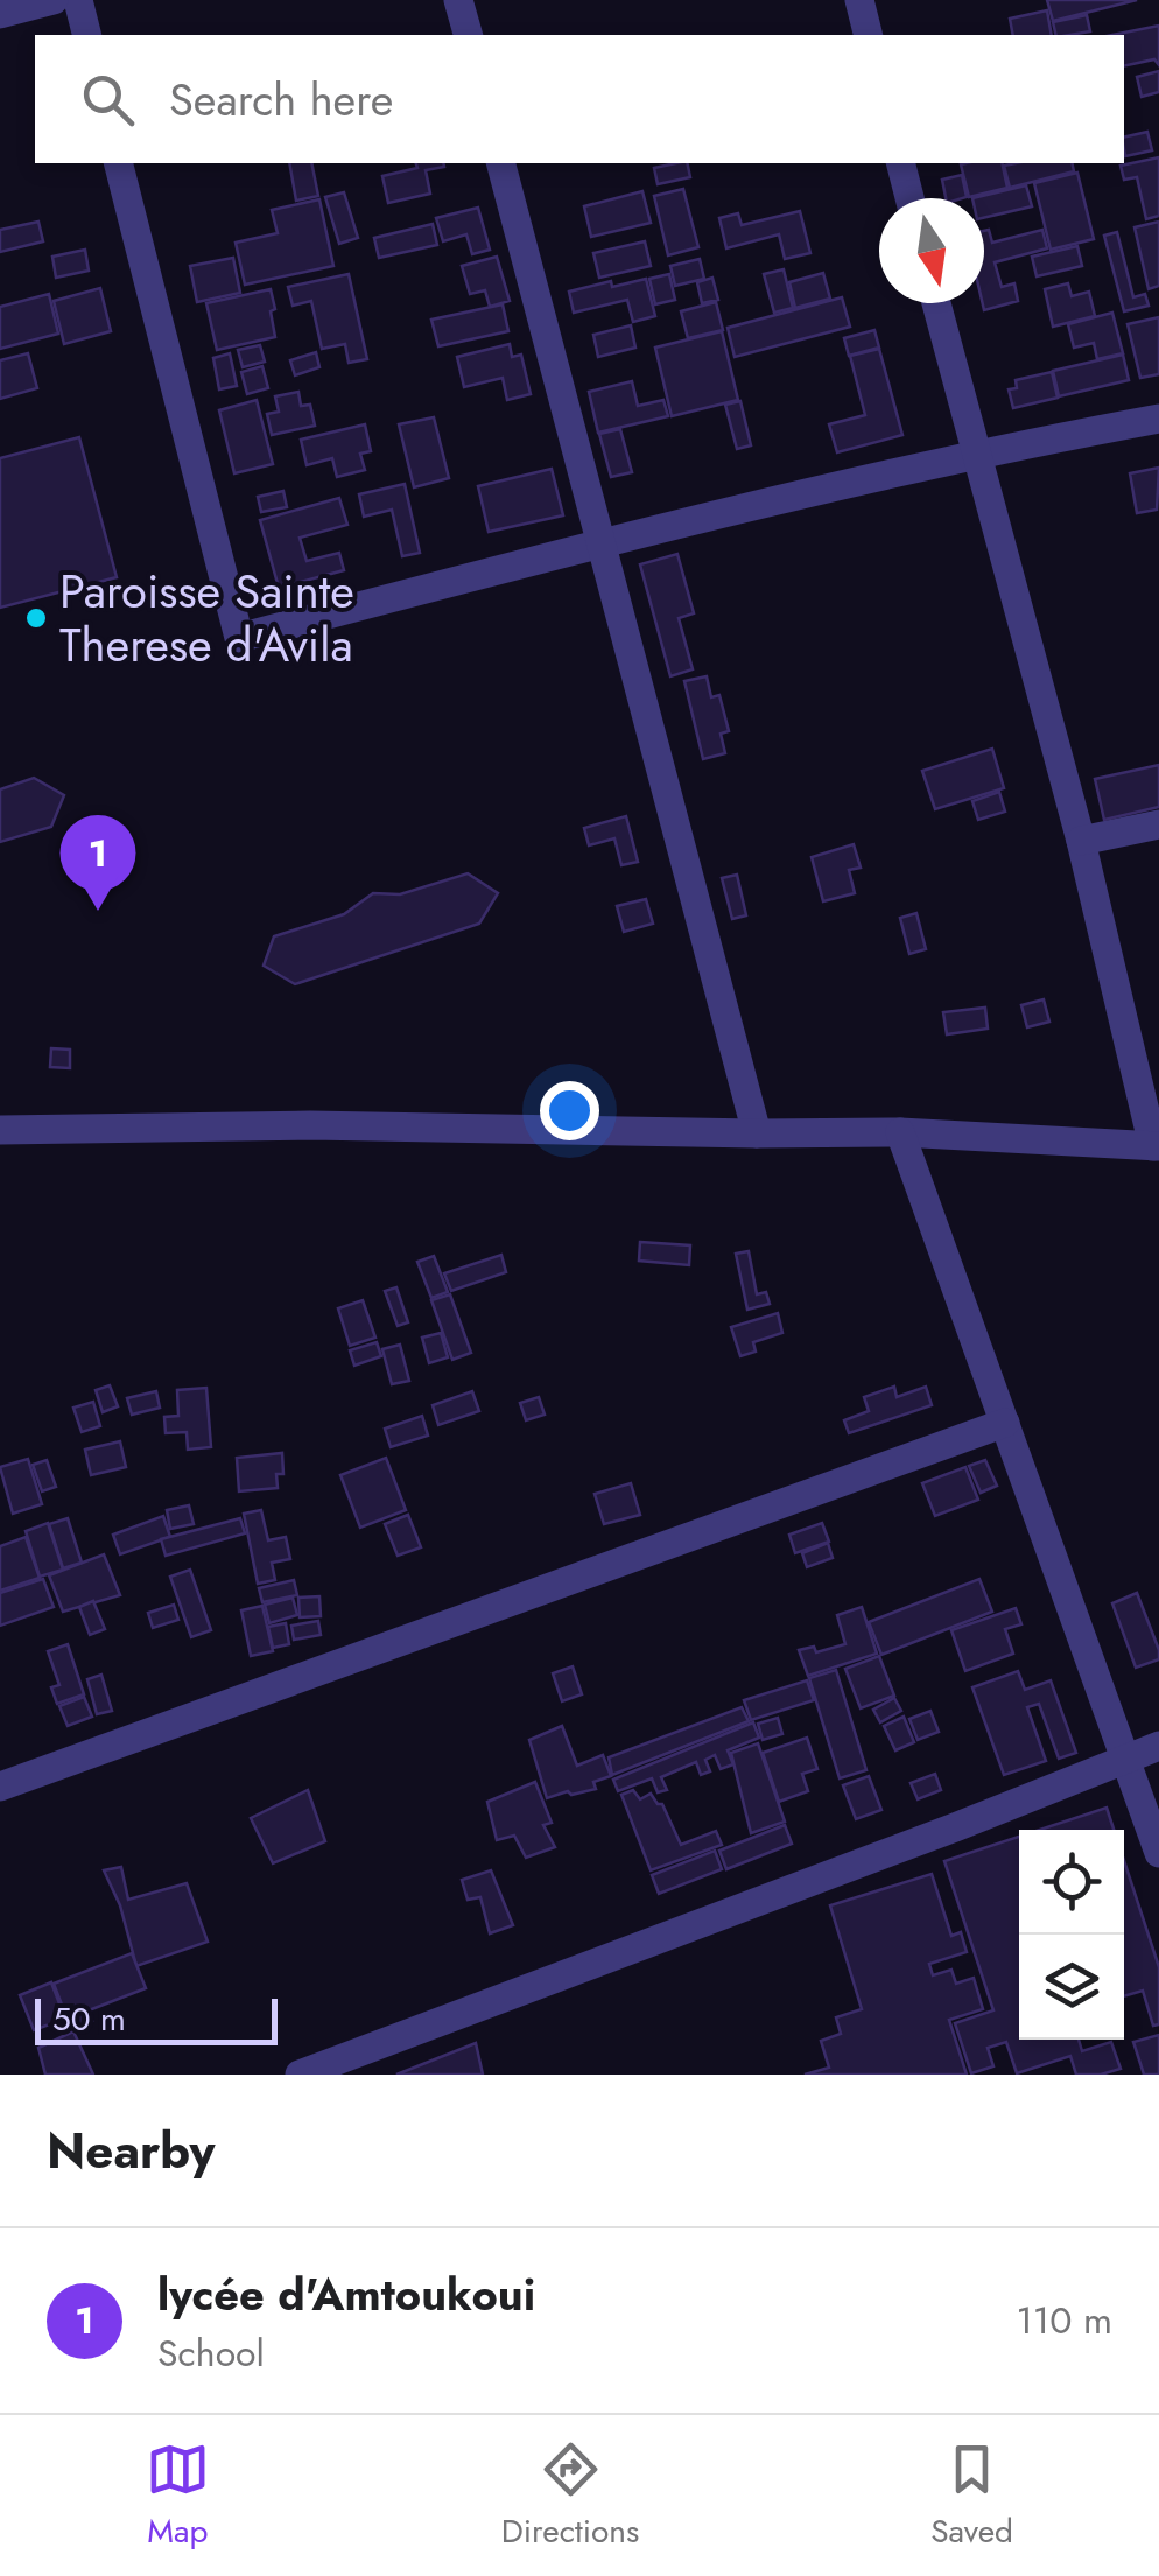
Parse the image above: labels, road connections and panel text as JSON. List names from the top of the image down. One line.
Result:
{"places":["Paroisse Sainte Therese d'Avila"],"scale_bar":"50 m","north":"bottom","page":{"search":"Search here","pins":"1","scale":"50 m","heading":"Nearby","list":[{"mark":"1","name":"lycée d'Amtoukoui","note":"School","value":"110 m"}],"nav":["Map","Directions","Saved"]}}
